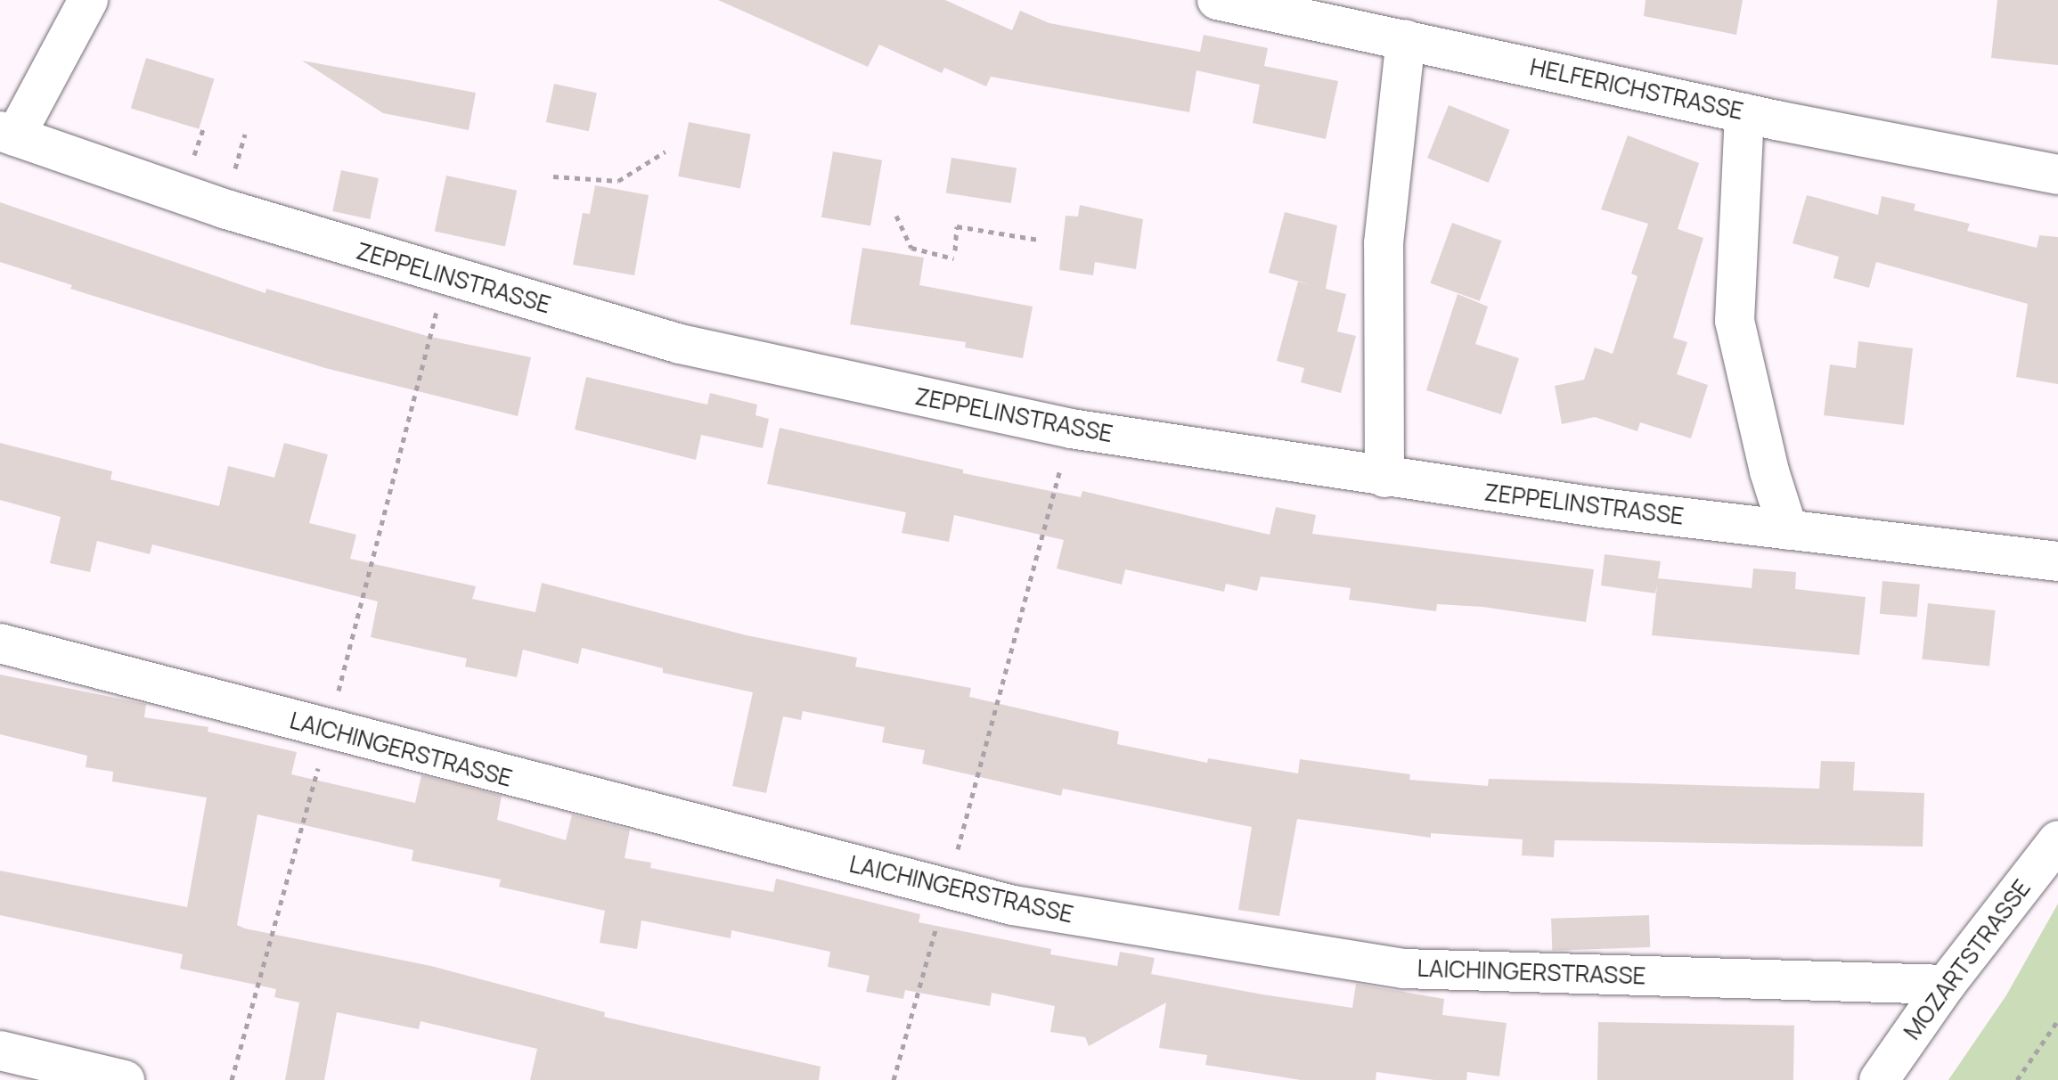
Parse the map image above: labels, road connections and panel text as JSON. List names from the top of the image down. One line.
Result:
{"streets":{"street":["HELFERICHSTRASSE","ZEPPELINSTRASSE","LAICHINGERSTRASSE","MOZARTSTRASSE"]},"crossings":[["LAICHINGERSTRASSE","MOZARTSTRASSE"]]}
